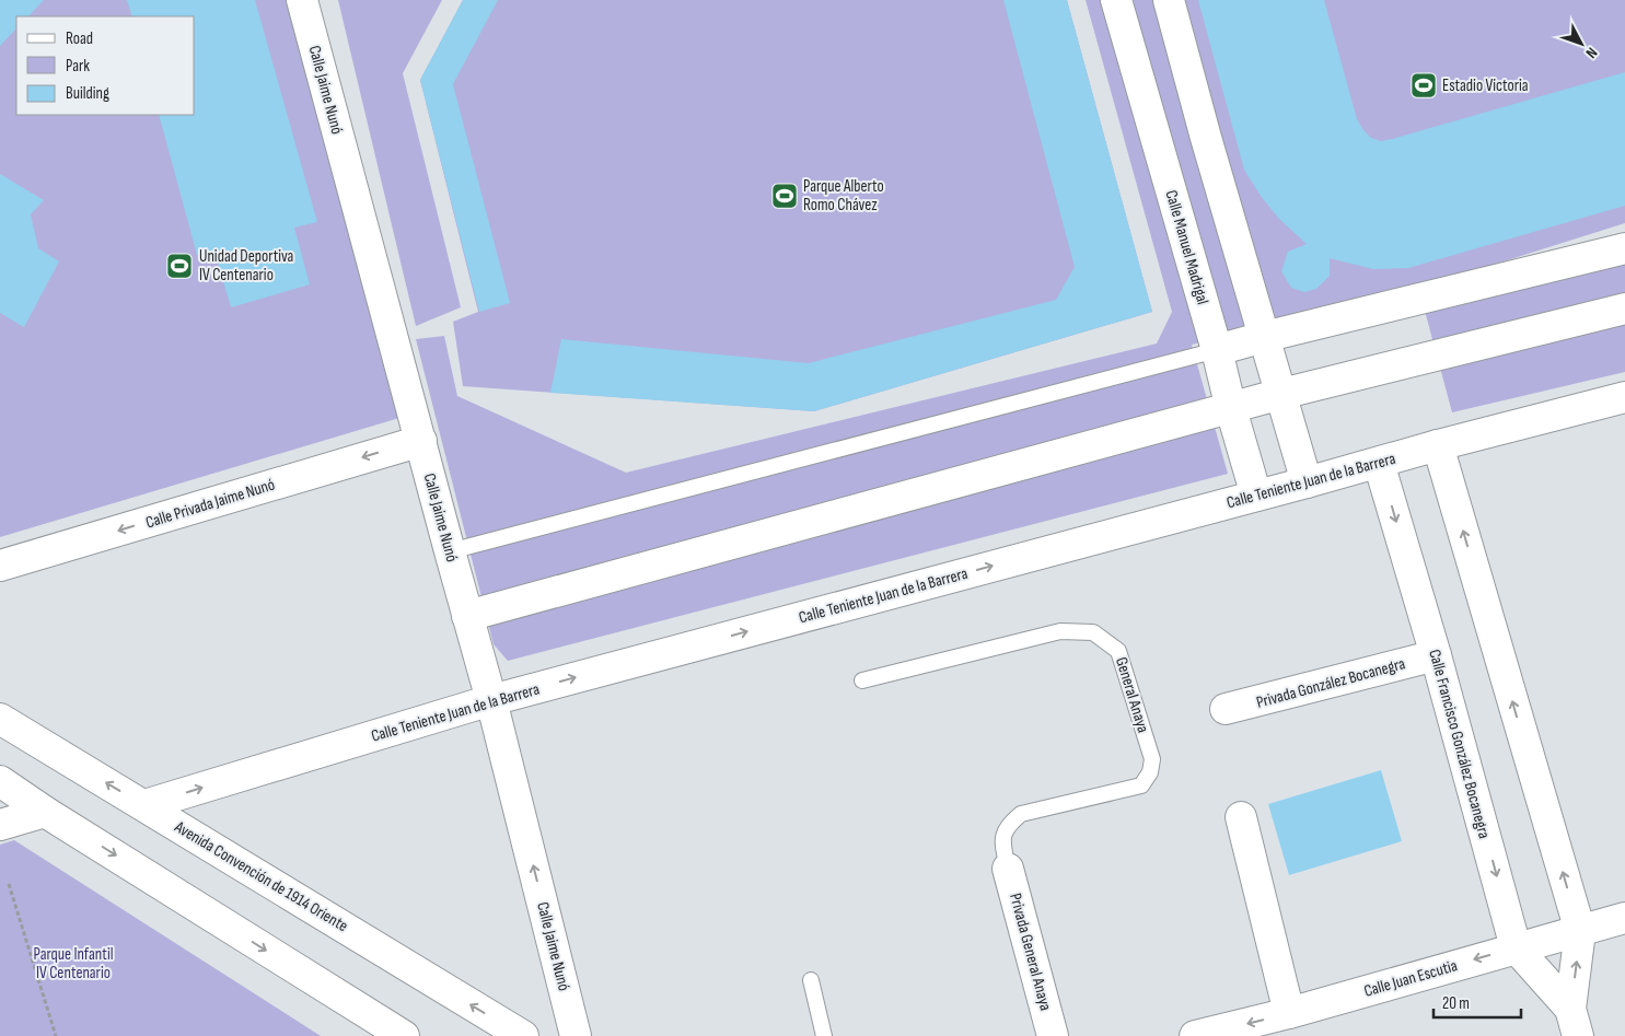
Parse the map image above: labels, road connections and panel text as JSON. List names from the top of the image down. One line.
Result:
{"streets":{"street":["Calle Jaime Nunó","Calle Manuel Madrigal","Calle Teniente Juan de la Barrera","Calle Privada Jaime Nunó","Privada González Bocanegra","Calle Francisco González Bocanegra","Avenida Convención de 1914 Oriente","Privada General Anaya","Calle Juan Escutia"],"lane":["General Anaya"]},"crossings":[["Calle Jaime Nunó","Calle Teniente Juan de la Barrera"],["Calle Jaime Nunó","Calle Privada Jaime Nunó"],["Calle Manuel Madrigal","Calle Teniente Juan de la Barrera"],["Calle Teniente Juan de la Barrera","Calle Francisco González Bocanegra"],["Calle Teniente Juan de la Barrera","Avenida Convención de 1914 Oriente"],["Privada González Bocanegra","Calle Francisco González Bocanegra"],["General Anaya","Privada General Anaya"],["Calle Francisco González Bocanegra","Calle Juan Escutia"]],"one_way":["Calle Privada Jaime Nunó","Calle Juan Escutia"],"parks":["Parque Infantil IV Centenario"],"places":{"sports":["Estadio Victoria","Parque Alberto Romo Chávez","Unidad Deportiva IV Centenario"]},"legend":["Road","Park","Building"],"scale_bar":"20 m","north":"bottom right"}
